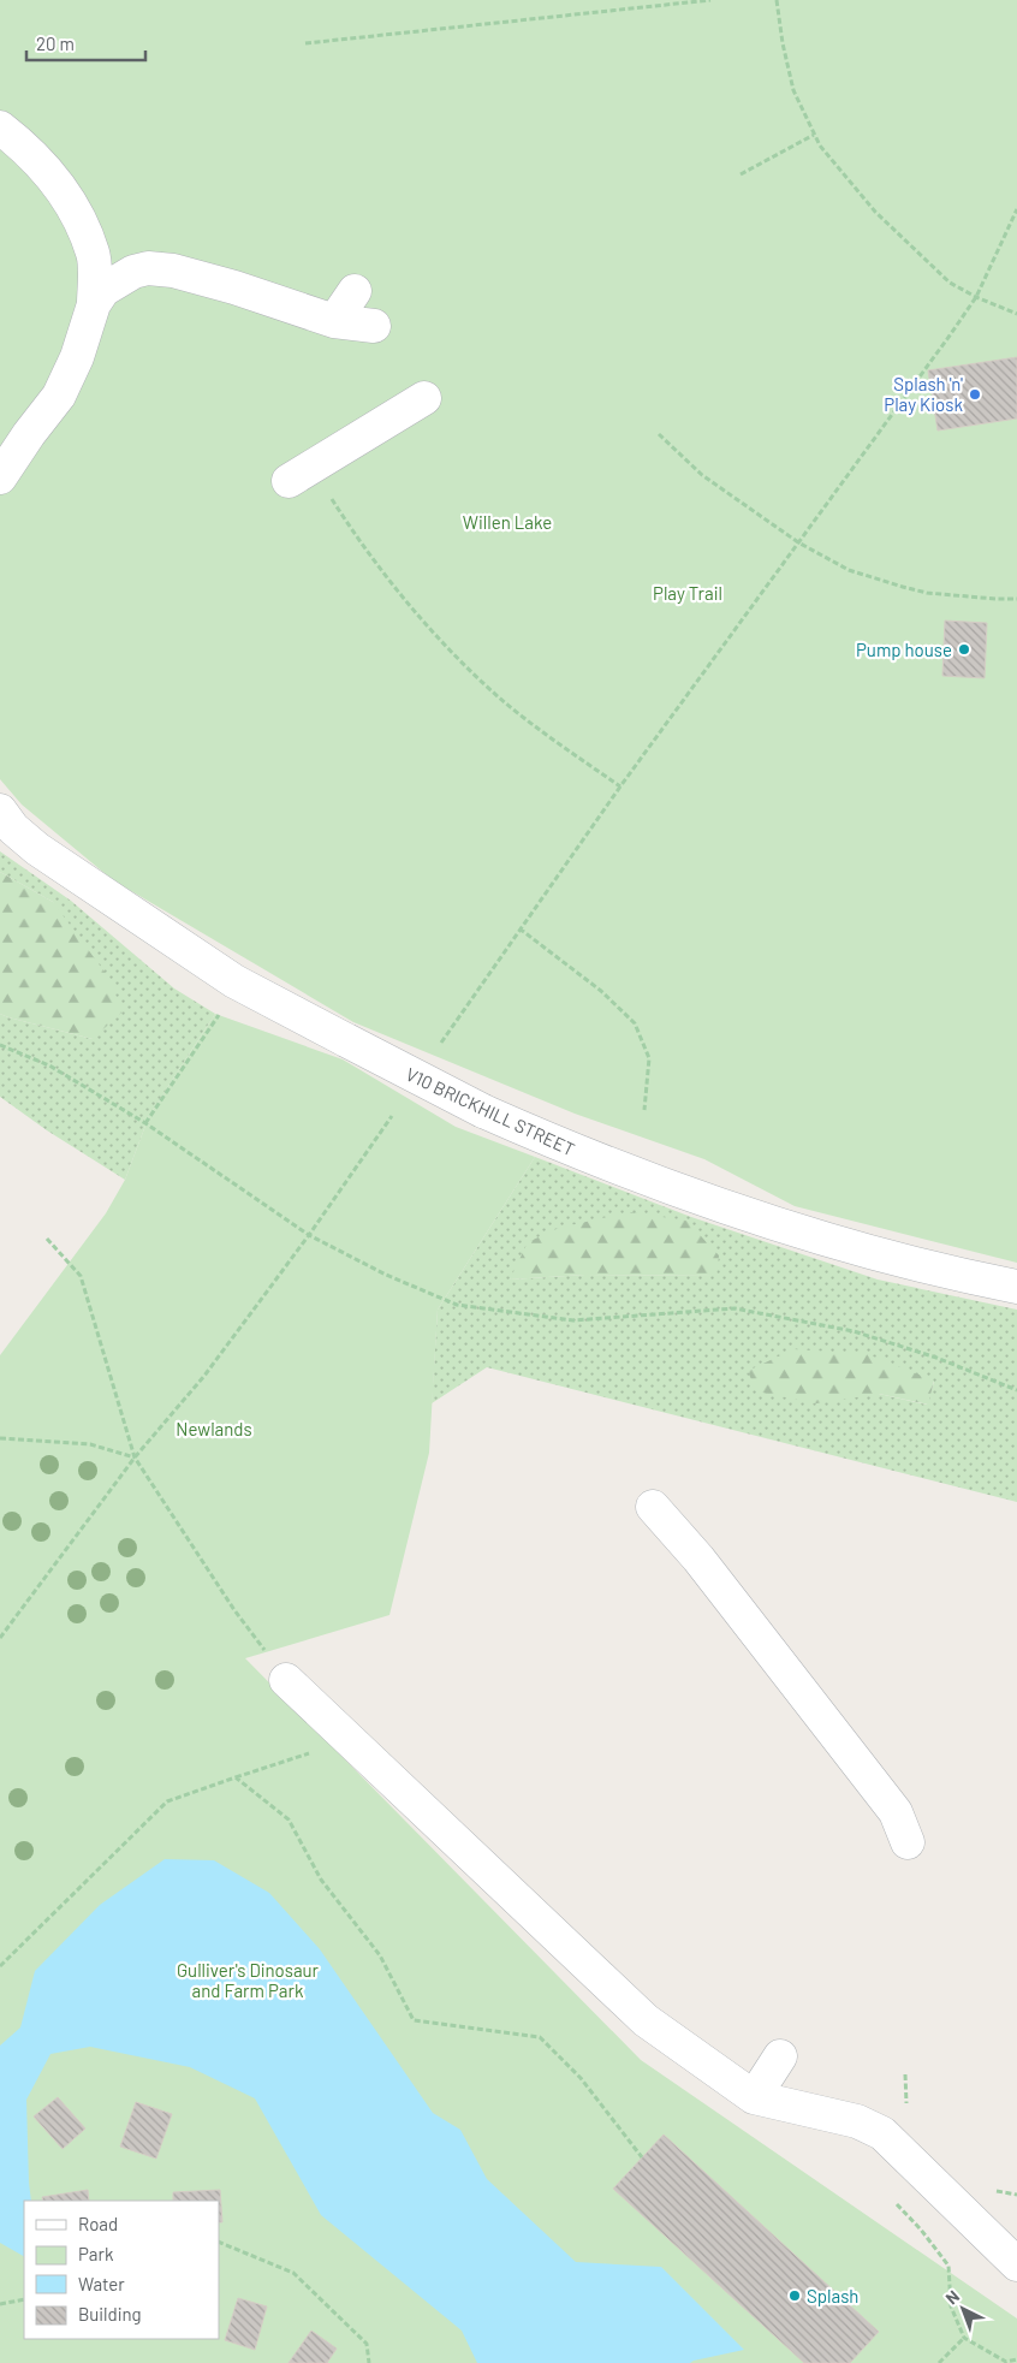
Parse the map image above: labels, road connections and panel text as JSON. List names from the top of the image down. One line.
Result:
{"streets":{"street":["V10 BRICKHILL STREET"]},"parks":["Willen Lake","Play Trail","Newlands","Gulliver's Dinosaur and Farm Park"],"places":["Splash 'n' Play Kiosk","Pump house","Splash"],"legend":["Road","Park","Water","Building"],"scale_bar":"20 m","north":"top left"}
